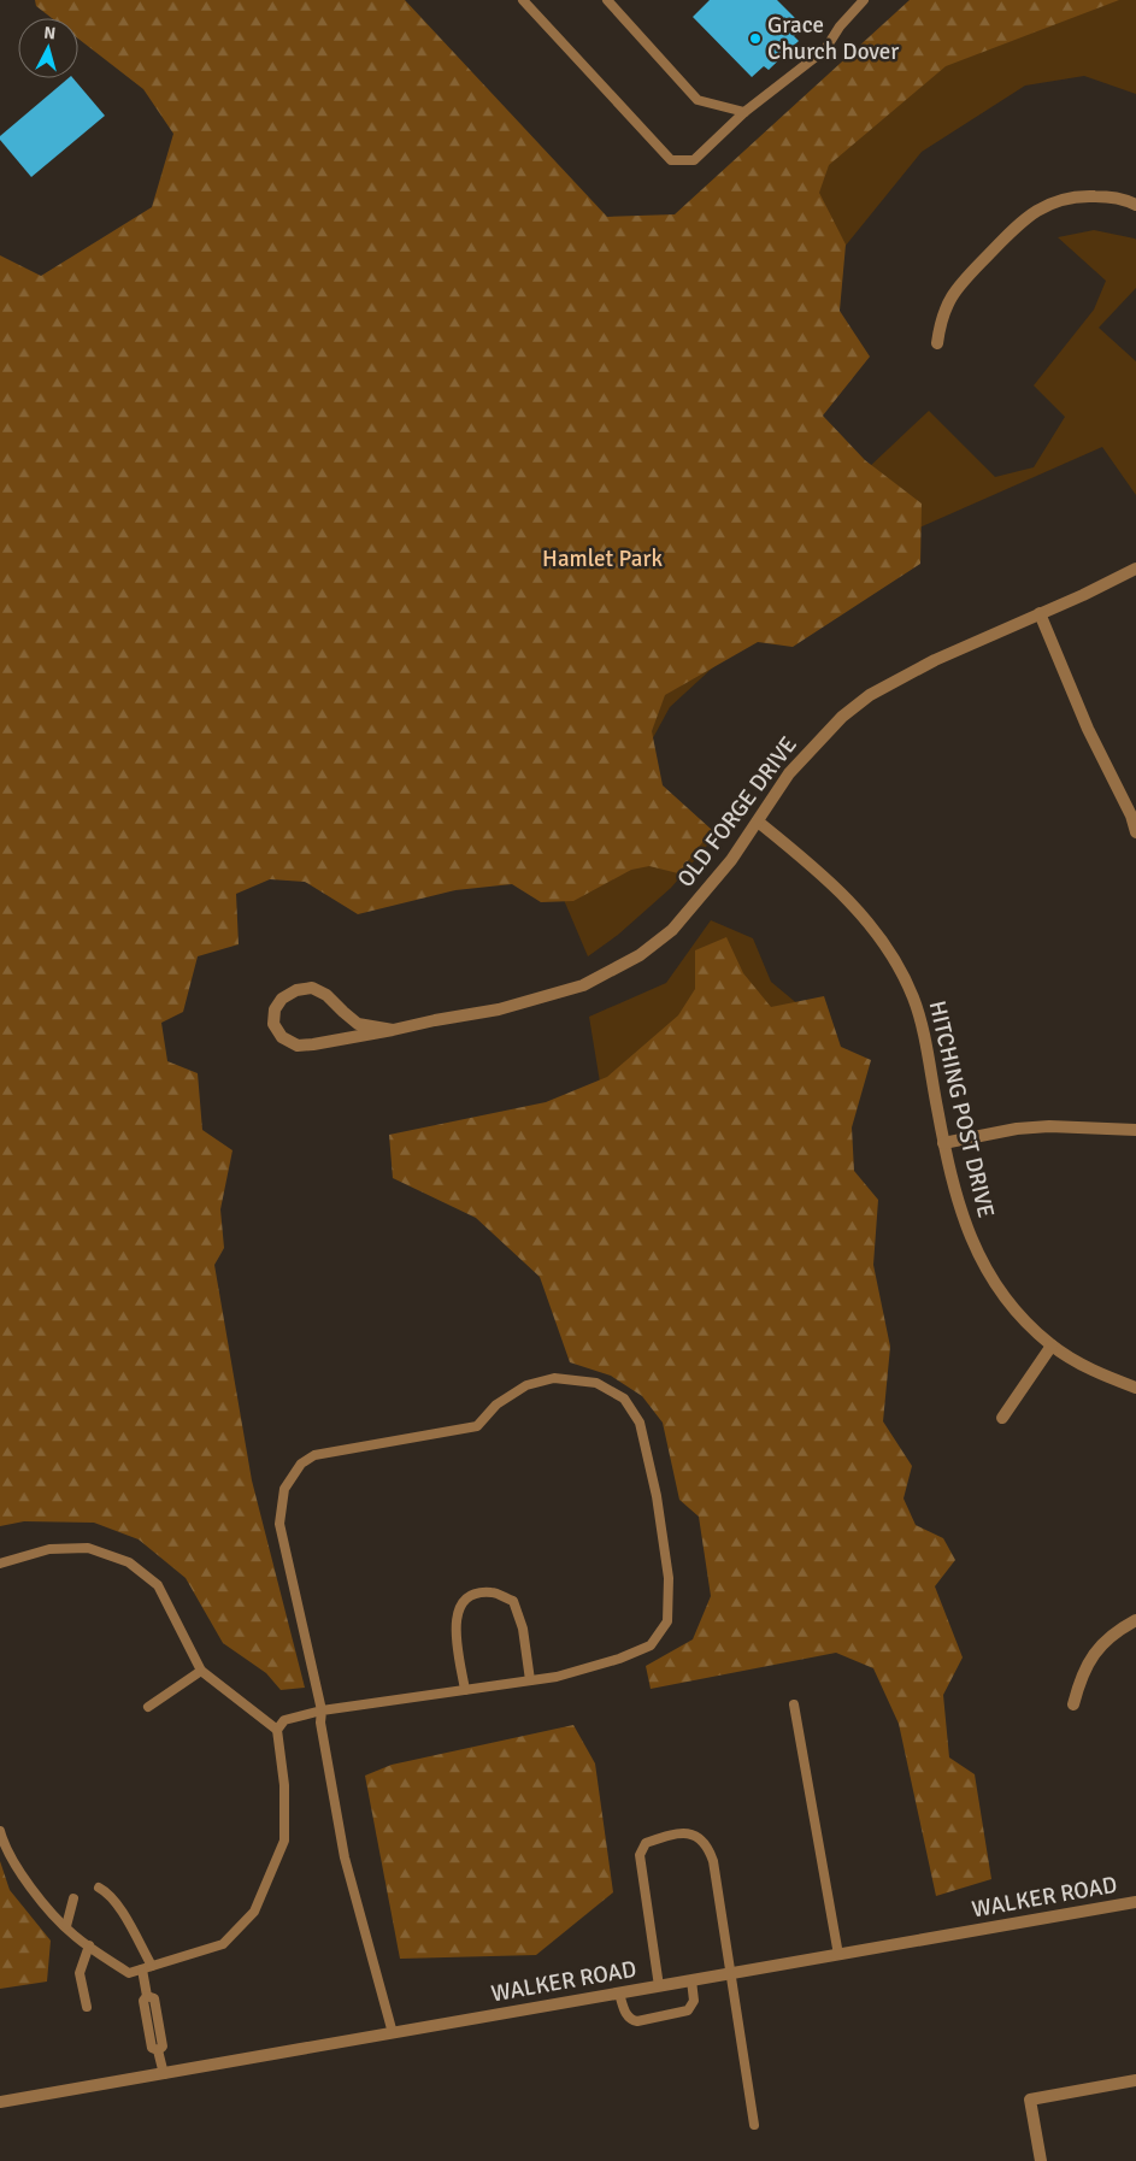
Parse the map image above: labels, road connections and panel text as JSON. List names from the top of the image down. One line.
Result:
{"streets":{"street":["OLD FORGE DRIVE","HITCHING POST DRIVE","WALKER ROAD"]},"crossings":[["OLD FORGE DRIVE","HITCHING POST DRIVE"]],"parks":["Hamlet Park"],"places":["Grace Church Dover"],"north":"top"}
